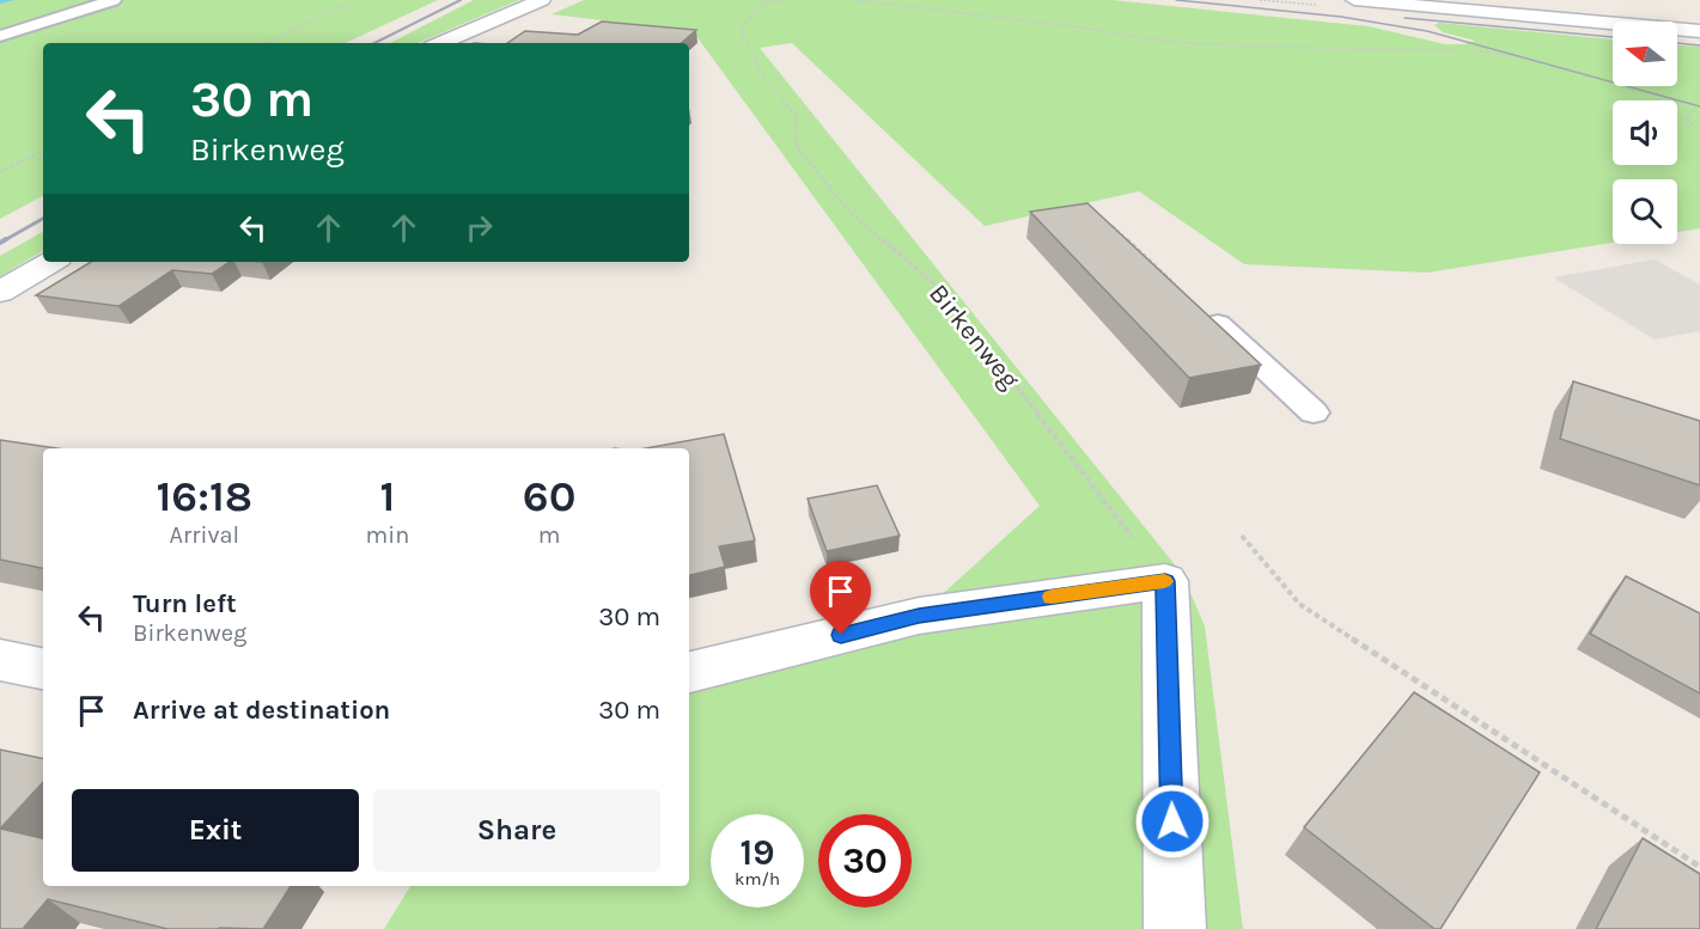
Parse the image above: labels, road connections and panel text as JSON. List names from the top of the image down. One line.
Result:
{"streets":{"path":["Birkenweg"]},"north":"left","page":{"turn":["30 m","Birkenweg"],"eta":["16:18","Arrival","1","min","60","m"],"list":[{"name":"Turn left","note":"Birkenweg","value":"30 m"},{"name":"Arrive at destination","value":"30 m"}],"buttons":["Exit","Share"],"speed":"19 km/h","limit":"30"}}
